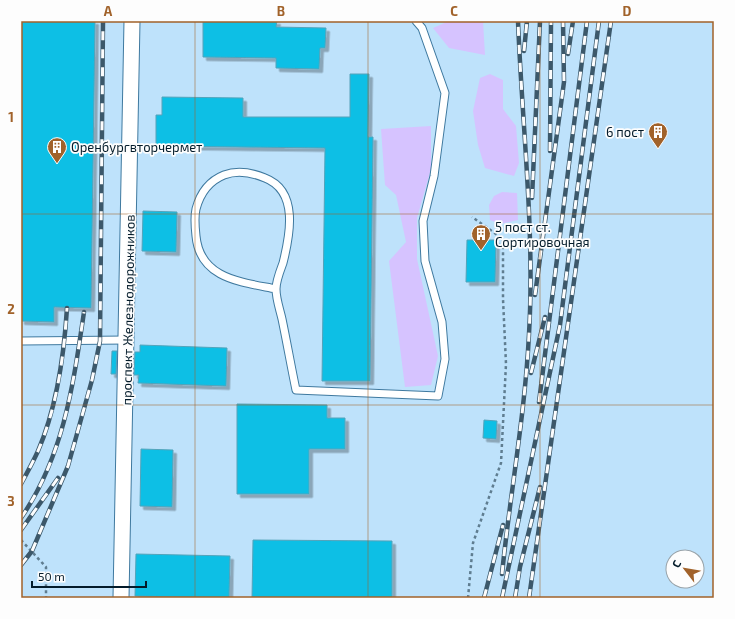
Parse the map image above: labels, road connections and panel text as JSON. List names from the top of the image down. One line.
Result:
{"streets":{"street":["проспект Железнодорожников"]},"places":{"building":["6 пост","Оренбургвторчермет","5 пост ст. Сортировочная"]},"scale_bar":"50 m","north":"top left","grid":{"columns":["A","B","C","D"],"rows":["1","2","3"]}}
